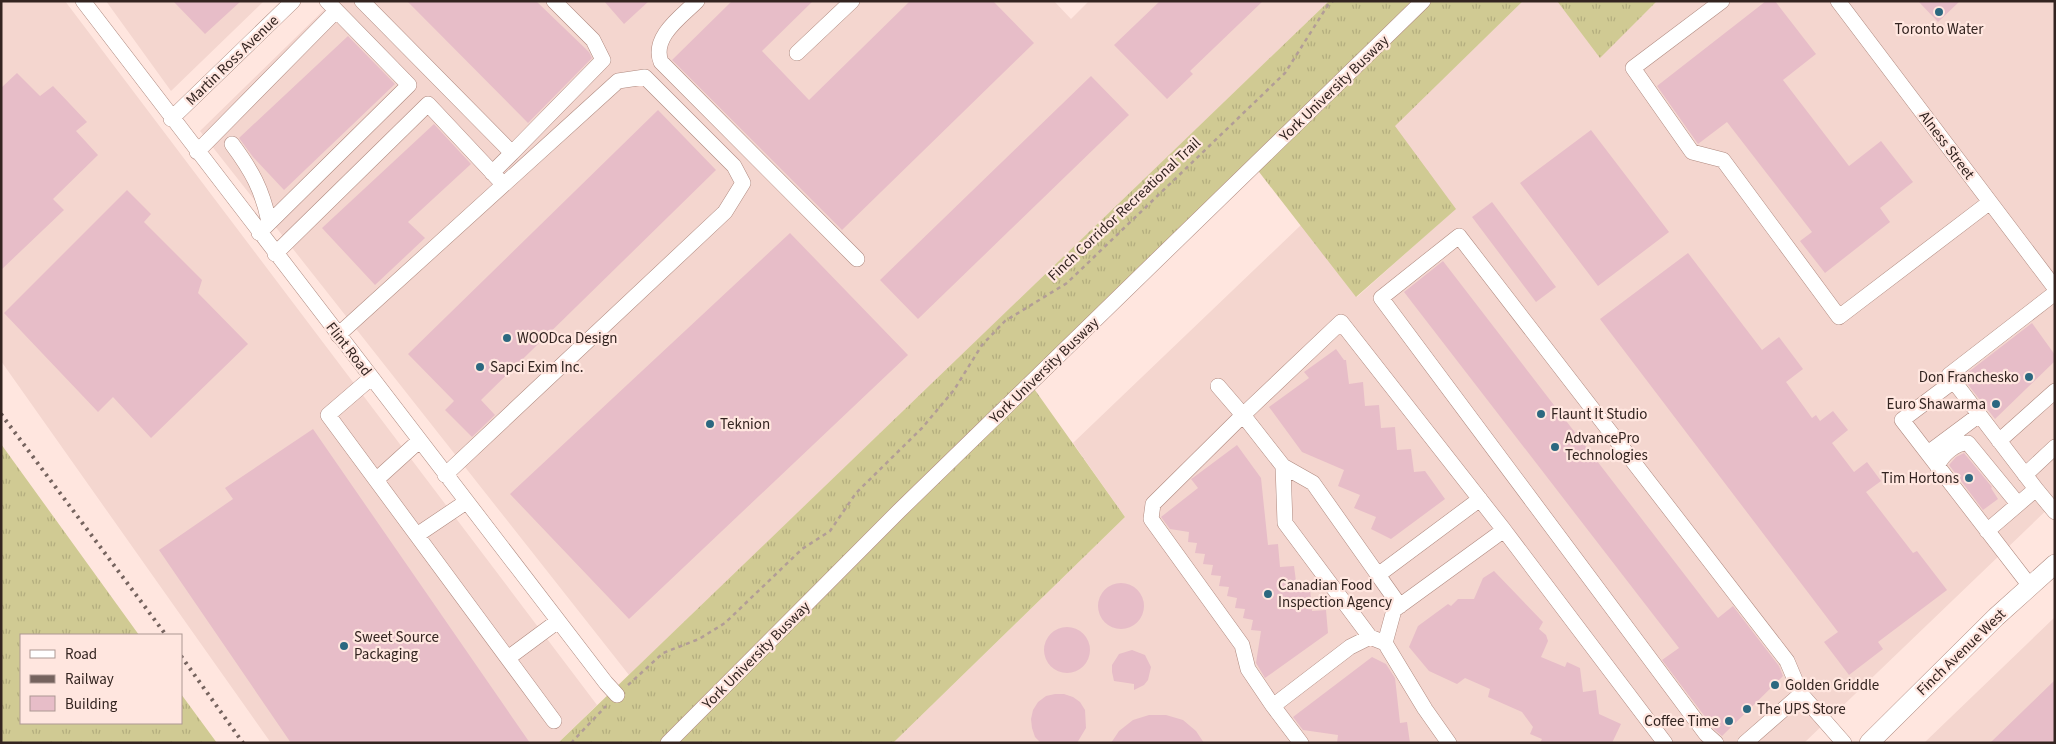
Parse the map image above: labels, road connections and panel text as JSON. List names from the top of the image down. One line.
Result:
{"streets":{"main road":["Finch Avenue West"],"street":["Martin Ross Avenue","York University Busway","Alness Street","Flint Road"],"path":["Finch Corridor Recreational Trail"]},"crossings":[["Martin Ross Avenue","Flint Road"],["Finch Corridor Recreational Trail","Flint Road"]],"places":["Toronto Water","WOODca Design","Sapci Exim Inc.","Don Franchesko","Euro Shawarma","Flaunt It Studio","Teknion","AdvancePro Technologies","Tim Hortons","Canadian Food Inspection Agency","Sweet Source Packaging","Golden Griddle","The UPS Store","Coffee Time"],"legend":["Road","Railway","Building"]}
